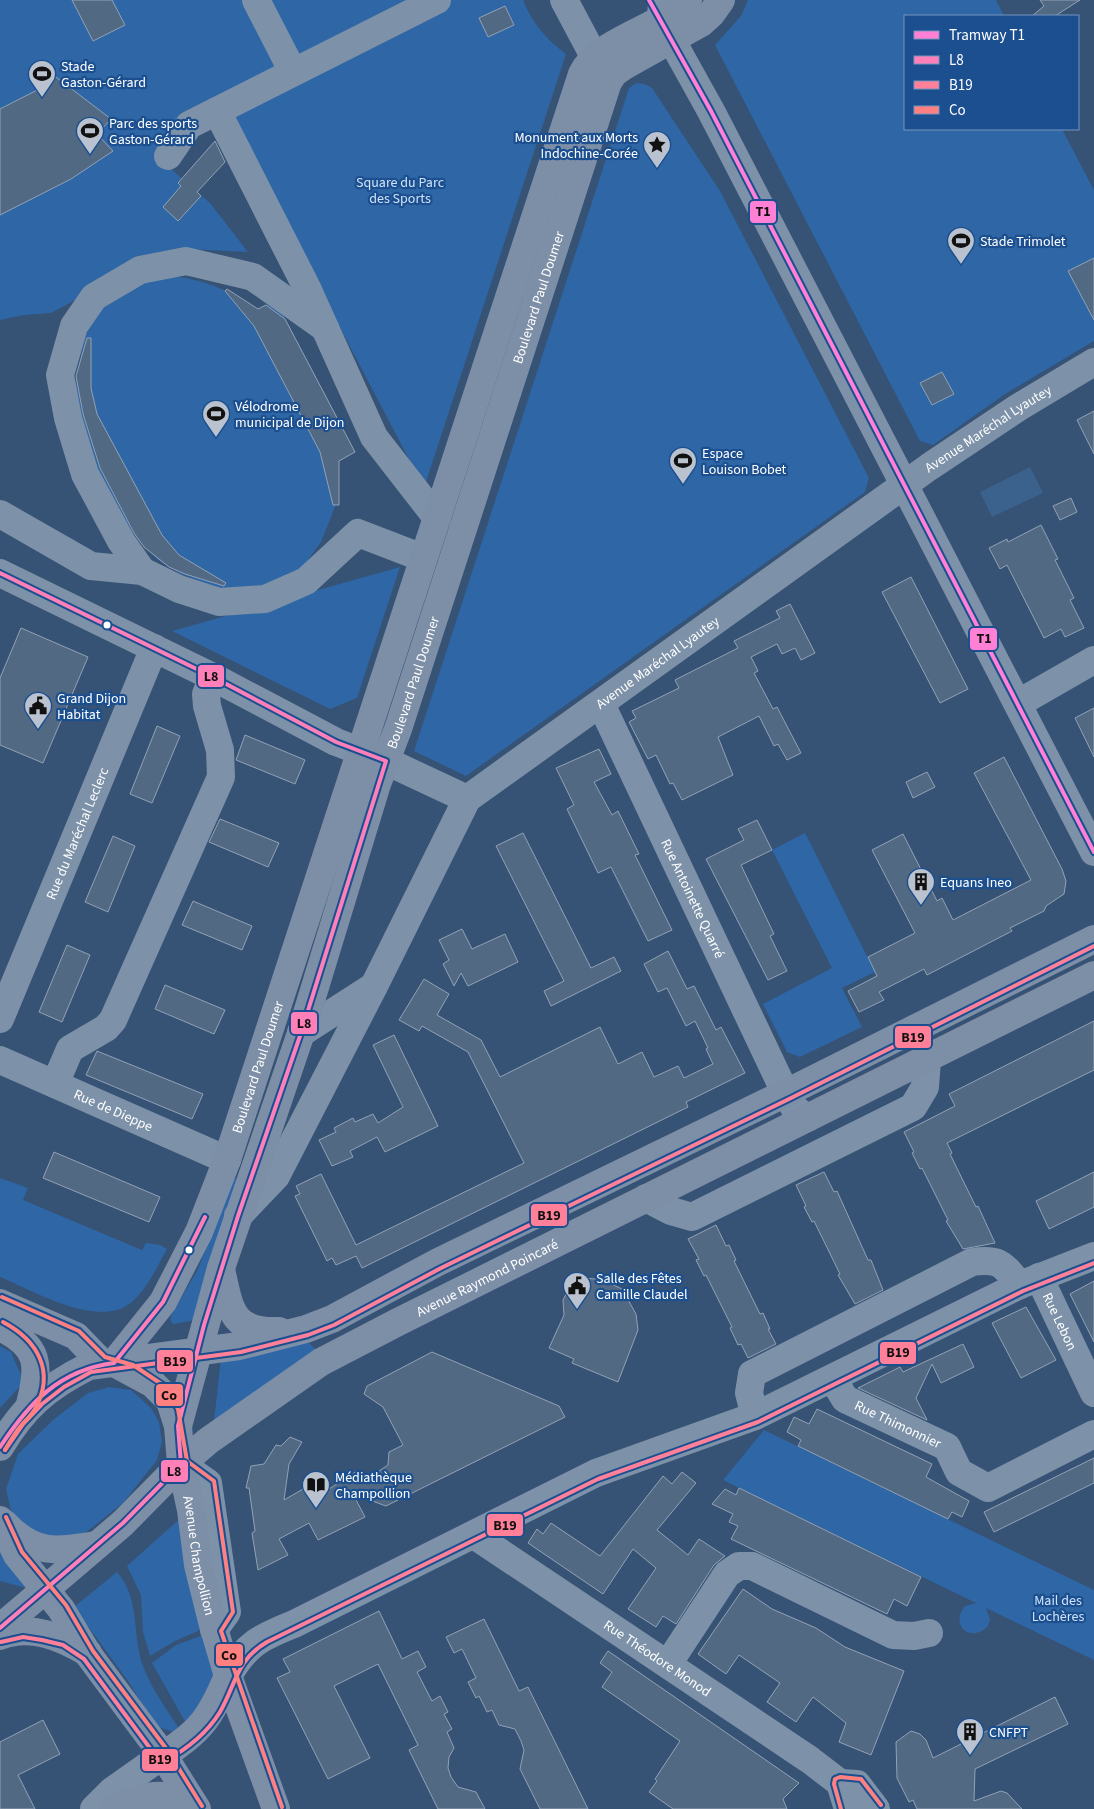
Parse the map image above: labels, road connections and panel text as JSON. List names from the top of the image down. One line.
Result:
{"streets":{"main road":["Boulevard Paul Doumer","Avenue Raymond Poincaré","Avenue Champollion"],"street":["Avenue Maréchal Lyautey","Rue du Maréchal Leclerc","Rue Antoinette Quarré","Rue de Dieppe","Rue Lebon","Rue Thimonnier","Rue Théodore Monod"]},"crossings":[["Boulevard Paul Doumer","Avenue Maréchal Lyautey"],["Boulevard Paul Doumer","Rue de Dieppe"],["Boulevard Paul Doumer","Avenue Champollion"],["Avenue Maréchal Lyautey","Rue Antoinette Quarré"],["Avenue Raymond Poincaré","Avenue Champollion"]],"parks":["Square du Parc des Sports","Mail des Lochères"],"places":{"sports":["Stade Gaston-Gérard","Parc des sports Gaston-Gérard","Stade Trimolet","Vélodrome municipal de Dijon","Espace Louison Bobet"],"place":["Monument aux Morts Indochine-Corée"],"public building":["Grand Dijon Habitat","Salle des Fêtes Camille Claudel"],"building":["Equans Ineo","CNFPT"],"library":["Médiathèque Champollion"]},"lines":["tram line T1","transit line L8","transit line B19","transit line Co"],"legend":["Tramway T1","L8","B19","Co"]}
